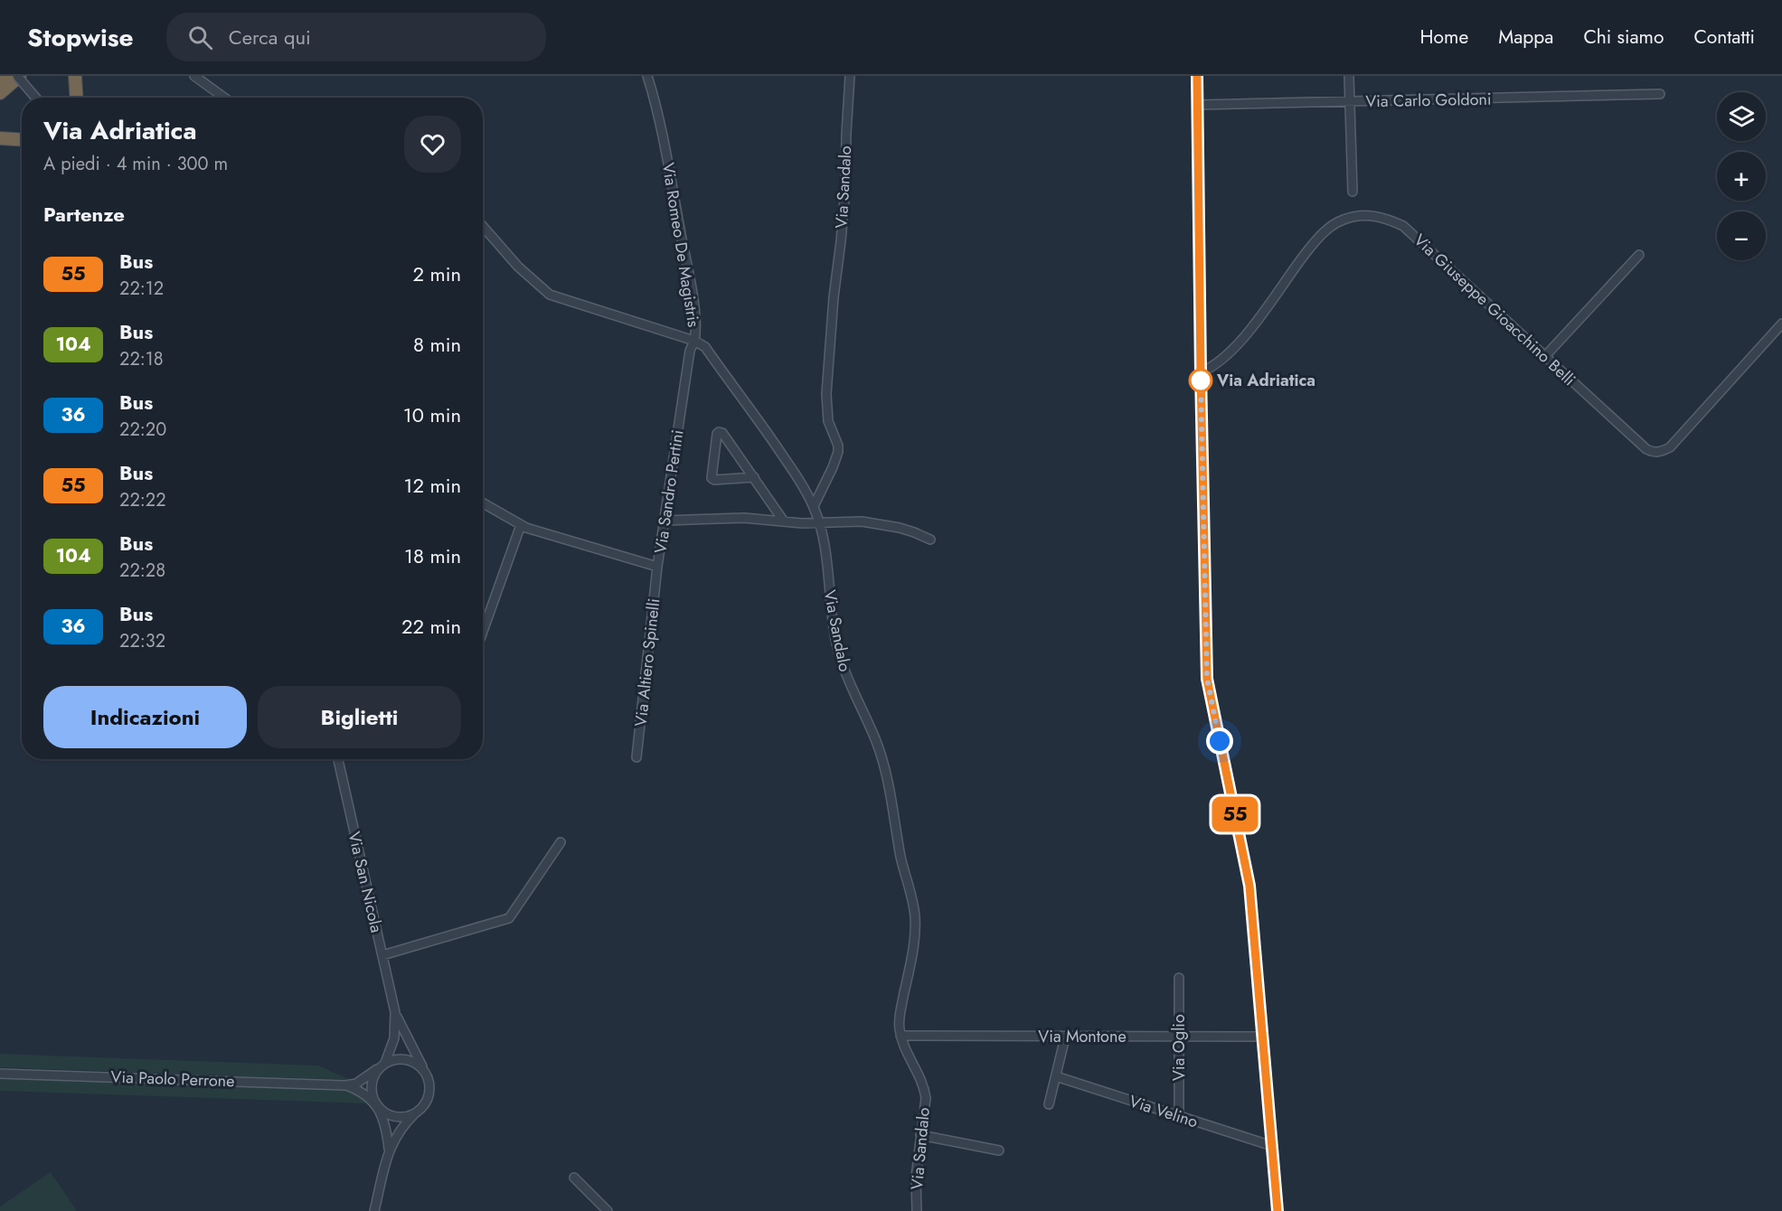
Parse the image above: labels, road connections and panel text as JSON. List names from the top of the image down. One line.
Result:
{"streets":{"street":["Via Carlo Goldoni","Via Sandalo","Via Romeo De Magistris","Via Giuseppe Gioacchino Belli","Via Sandro Pertini","Via Altiero Spinelli","Via San Nicola","Via Montone","Via Oglio","Via Paolo Perrone","Via Velino"]},"crossings":[["Via Sandalo","Via Romeo De Magistris"],["Via Sandalo","Via Montone"],["Via Romeo De Magistris","Via Sandro Pertini"],["Via Sandro Pertini","Via Altiero Spinelli"],["Via San Nicola","Via Paolo Perrone"],["Via Montone","Via Oglio"],["Via Oglio","Via Velino"]],"places":["Via Adriatica"],"lines":["bus line 55"],"page":{"header":"Stopwise","search":"Cerca qui","nav":["Home","Mappa","Chi siamo","Contatti"],"on_map":"55","map_buttons":["+","−"],"heading":[["Via Adriatica","A piedi · 4 min · 300 m"],"Partenze"],"list":[{"mark":"55","name":"Bus","note":"22:12","value":"2 min"},{"mark":"104","name":"Bus","note":"22:18","value":"8 min"},{"mark":"36","name":"Bus","note":"22:20","value":"10 min"},{"mark":"55","name":"Bus","note":"22:22","value":"12 min"},{"mark":"104","name":"Bus","note":"22:28","value":"18 min"},{"mark":"36","name":"Bus","note":"22:32","value":"22 min"}],"buttons":["Indicazioni","Biglietti"]}}
